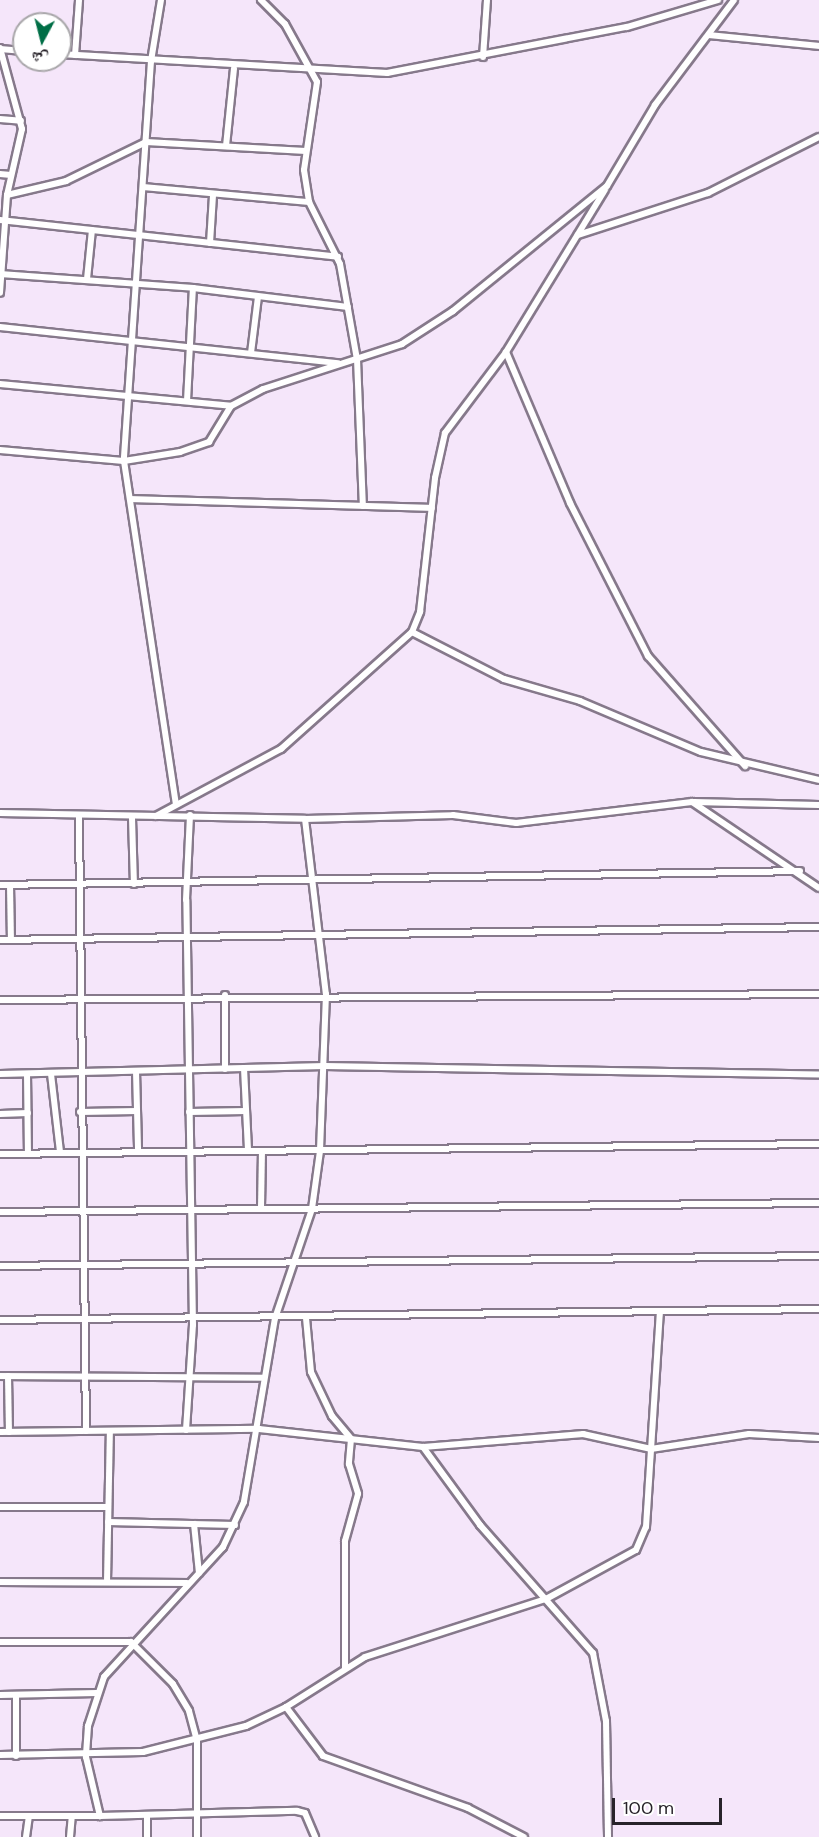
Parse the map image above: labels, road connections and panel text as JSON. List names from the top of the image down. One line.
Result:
{"scale_bar":"100 m","north":"bottom"}
